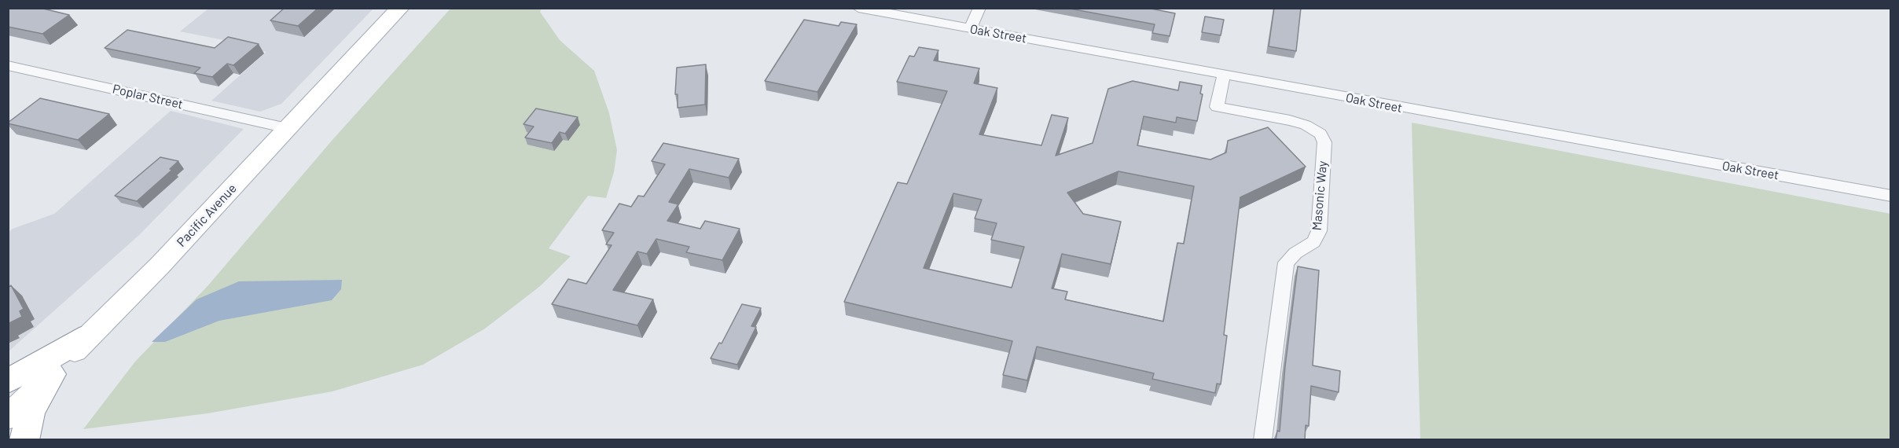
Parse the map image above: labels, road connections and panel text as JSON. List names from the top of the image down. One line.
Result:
{"streets":{"main road":["Pacific Avenue"],"street":["Oak Street","Poplar Street","Masonic Way"]},"crossings":[["Oak Street","Masonic Way"],["Poplar Street","Pacific Avenue"]]}
